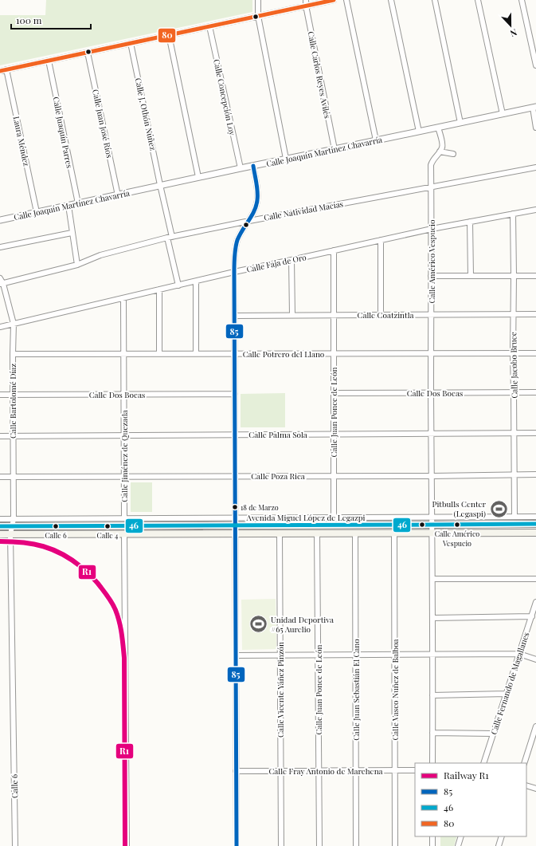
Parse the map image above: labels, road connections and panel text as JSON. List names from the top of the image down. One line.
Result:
{"streets":{"main road":["Avenida Miguel López de Legazpi"],"street":["Calle Carlos Reyes Avilés","Calle Concepción Loy","Calle J. Othón Núñez","Calle Juan José Ríos","Calle Juaquín Parres","Laura Méndez","Calle Joaquín Martínez Chavarría","Calle Natividad Macías","Calle Américo Vespucio","Calle Faja de Oro","Calle Coatzintla","Calle Potrero del Llano","Calle Jacobo Bruce","Calle Dos Bocas","Calle Bartolomé Díaz","Calle Juan Ponce de León","Calle Palma Sola","Calle Jiménez de Quezada","Calle Poza Rica","Calle Fernando de Magallanes","Calle Vicente Yáñez Pinzón","Calle Juan Sebastián El Cano","Calle Vasco Nuñez de Balboa","Calle Fray Antonio de Marchena","Calle 6"]},"crossings":[["Calle Carlos Reyes Avilés","Calle Joaquín Martínez Chavarría"],["Calle Concepción Loy","Calle Joaquín Martínez Chavarría"],["Calle J. Othón Núñez","Calle Joaquín Martínez Chavarría"],["Calle J. Othón Núñez","Calle Natividad Macías"],["Calle J. Othón Núñez","Calle Faja de Oro"],["Calle Juan José Ríos","Calle Joaquín Martínez Chavarría"],["Calle Juaquín Parres","Calle Joaquín Martínez Chavarría"],["Laura Méndez","Calle Joaquín Martínez Chavarría"],["Calle Joaquín Martínez Chavarría","Calle Américo Vespucio"],["Calle Natividad Macías","Calle Américo Vespucio"],["Calle Natividad Macías","Calle Bartolomé Díaz"],["Calle Américo Vespucio","Calle Faja de Oro"],["Calle Américo Vespucio","Calle Coatzintla"],["Calle Américo Vespucio","Calle Potrero del Llano"],["Calle Américo Vespucio","Calle Dos Bocas"],["Calle Américo Vespucio","Calle Palma Sola"],["Calle Américo Vespucio","Calle Poza Rica"],["Calle Américo Vespucio","Avenida Miguel López de Legazpi"],["Calle Faja de Oro","Calle Jacobo Bruce"],["Calle Faja de Oro","Calle Bartolomé Díaz"],["Calle Faja de Oro","Calle Juan Ponce de León"],["Calle Faja de Oro","Calle Jiménez de Quezada"],["Calle Coatzintla","Calle Jacobo Bruce"],["Calle Coatzintla","Calle Juan Ponce de León"],["Calle Potrero del Llano","Calle Jacobo Bruce"],["Calle Potrero del Llano","Calle Bartolomé Díaz"],["Calle Potrero del Llano","Calle Juan Ponce de León"],["Calle Potrero del Llano","Calle Jiménez de Quezada"],["Calle Jacobo Bruce","Calle Dos Bocas"],["Calle Jacobo Bruce","Calle Palma Sola"],["Calle Jacobo Bruce","Calle Poza Rica"],["Calle Jacobo Bruce","Avenida Miguel López de Legazpi"],["Calle Dos Bocas","Calle Bartolomé Díaz"],["Calle Dos Bocas","Calle Juan Ponce de León"],["Calle Dos Bocas","Calle Jiménez de Quezada"],["Calle Bartolomé Díaz","Calle Palma Sola"],["Calle Bartolomé Díaz","Calle Poza Rica"],["Calle Bartolomé Díaz","Avenida Miguel López de Legazpi"],["Calle Bartolomé Díaz","Calle 6"],["Calle Juan Ponce de León","Calle Palma Sola"],["Calle Juan Ponce de León","Calle Poza Rica"],["Calle Juan Ponce de León","Avenida Miguel López de Legazpi"],["Calle Juan Ponce de León","Calle Fray Antonio de Marchena"],["Calle Palma Sola","Calle Jiménez de Quezada"],["Calle Jiménez de Quezada","Calle Poza Rica"],["Calle Jiménez de Quezada","Avenida Miguel López de Legazpi"],["Avenida Miguel López de Legazpi","Calle Vicente Yáñez Pinzón"],["Avenida Miguel López de Legazpi","Calle Juan Sebastián El Cano"],["Avenida Miguel López de Legazpi","Calle Vasco Nuñez de Balboa"],["Avenida Miguel López de Legazpi","Calle 6"],["Calle Vicente Yáñez Pinzón","Calle Fray Antonio de Marchena"],["Calle Juan Sebastián El Cano","Calle Fray Antonio de Marchena"],["Calle Vasco Nuñez de Balboa","Calle Fray Antonio de Marchena"]],"places":{"other":["18 de Marzo","Calle Américo Vespucio","Calle 6","Calle 4"],"sports":["Pitbulls Center (Legaspi)","Unidad Deportiva #65 Aurelio"]},"lines":["transit line 80","transit line 85","transit line 46","rail line R1"],"legend":["Railway R1","85","46","80"],"scale_bar":"100 m","north":"bottom"}
